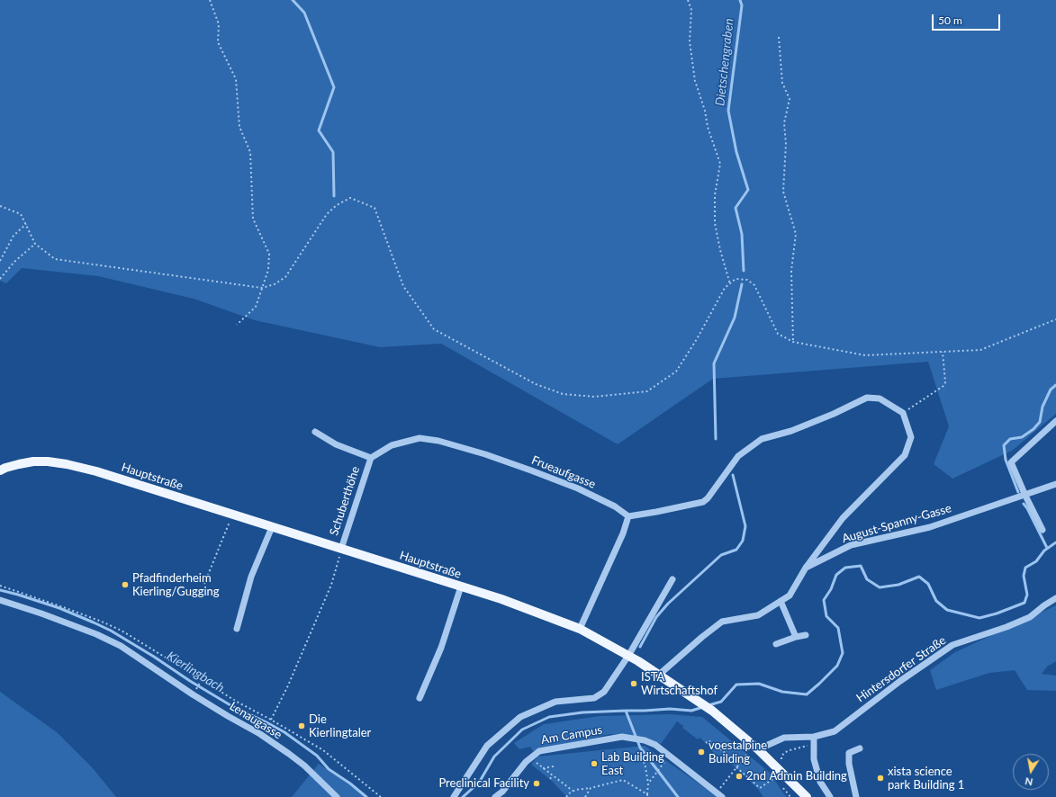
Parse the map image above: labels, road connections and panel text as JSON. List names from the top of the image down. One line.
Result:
{"streets":{"main road":["Hauptstraße"],"street":["Frueaufgasse","Schuberthöhe","August-Spanny-Gasse","Hintersdorfer Straße","Lenaugasse","Am Campus"]},"crossings":[["Frueaufgasse","Schuberthöhe"],["Hauptstraße","Schuberthöhe"],["Hauptstraße","Hintersdorfer Straße"]],"water":["Dietschengraben","Kierlingbach"],"places":["Pfadfinderheim Kierling/Gugging","ISTA Wirtschaftshof","Die Kierlingtaler","voestalpine Building","Lab Building East","2nd Admin Building","xista science park Building 1","Preclinical Facility"],"scale_bar":"50 m","north":"bottom"}
